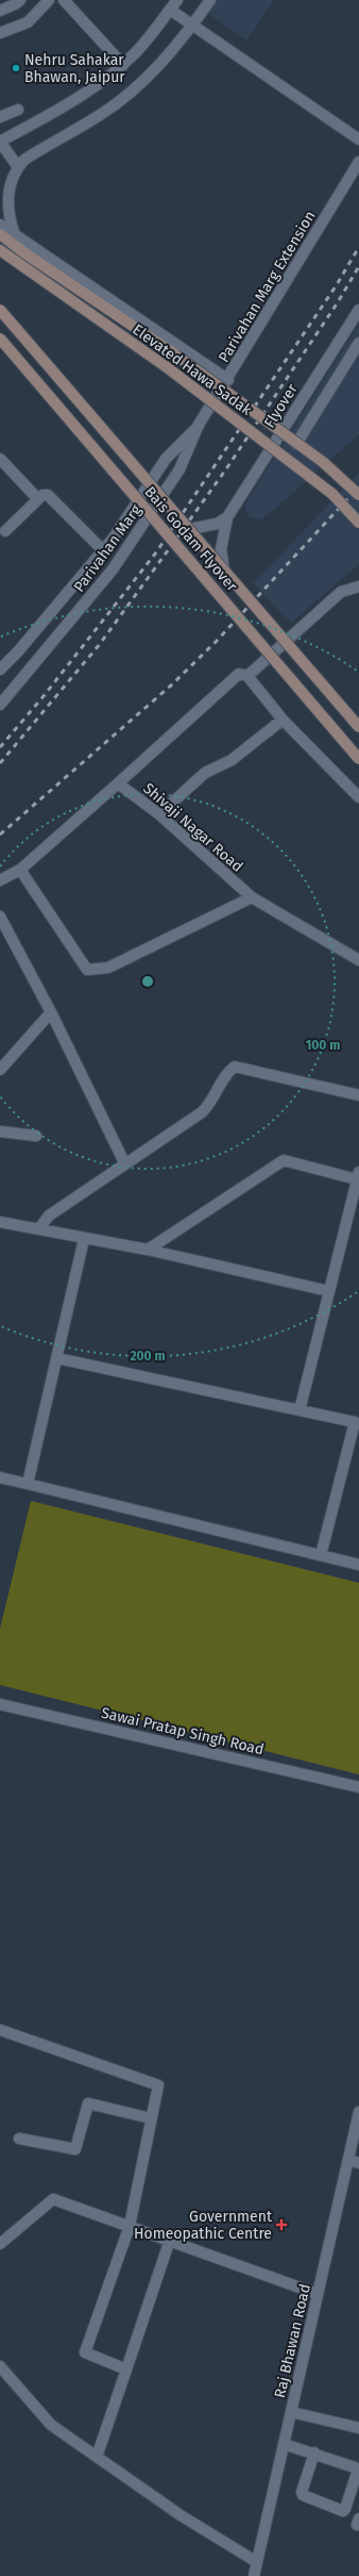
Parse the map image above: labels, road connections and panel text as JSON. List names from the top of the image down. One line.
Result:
{"streets":{"main road":["Elevated Hawa Sadak","Bais Godam Flyover"],"street":["Parivahan Marg Extension","Flyover","Parivahan Marg","Shivaji Nagar Road","Sawai Pratap Singh Road","Raj Bhawan Road"]},"crossings":[["Parivahan Marg Extension","Parivahan Marg"],["Flyover","Bais Godam Flyover"]],"places":{"other":["Nehru Sahakar Bhawan, Jaipur"],"health":["Government Homeopathic Centre"]},"rings":["100 m","200 m"]}
